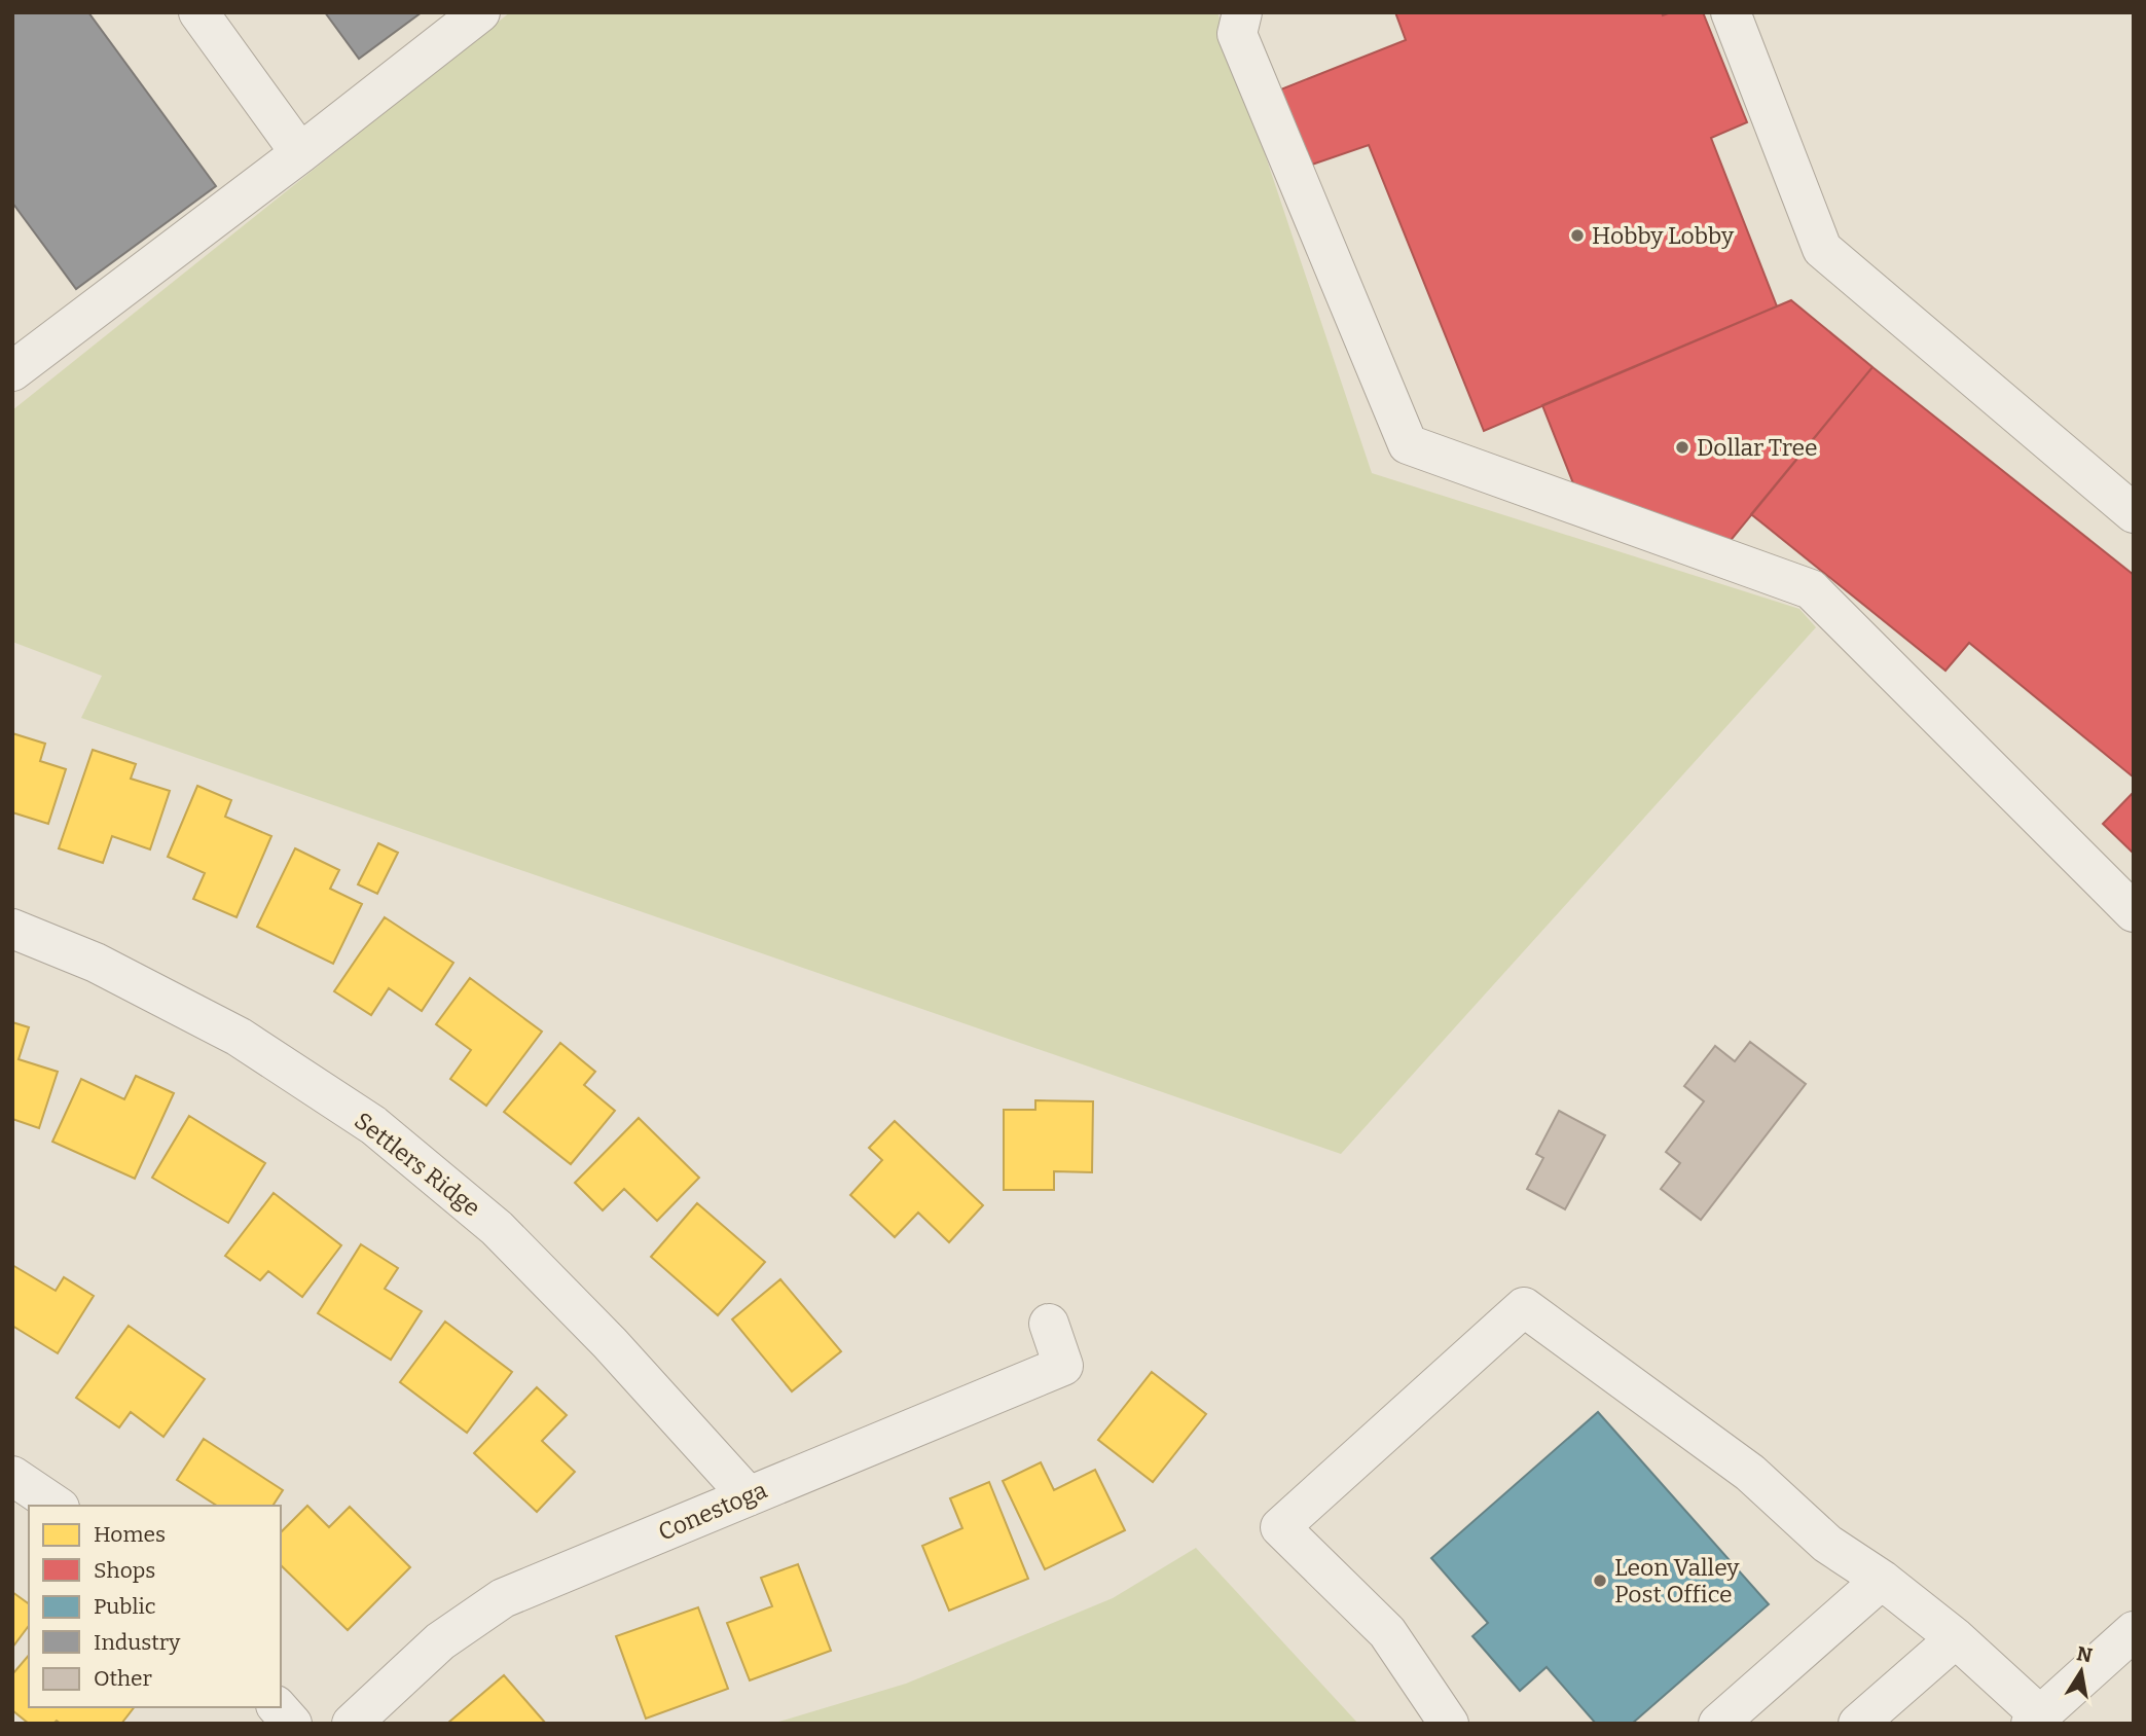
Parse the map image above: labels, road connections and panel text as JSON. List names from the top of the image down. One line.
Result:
{"streets":{"street":["Settlers Ridge","Conestoga"]},"crossings":[["Settlers Ridge","Conestoga"]],"places":["Hobby Lobby","Dollar Tree","Leon Valley Post Office"],"legend":["Homes","Shops","Public","Industry","Other"],"north":"top"}
